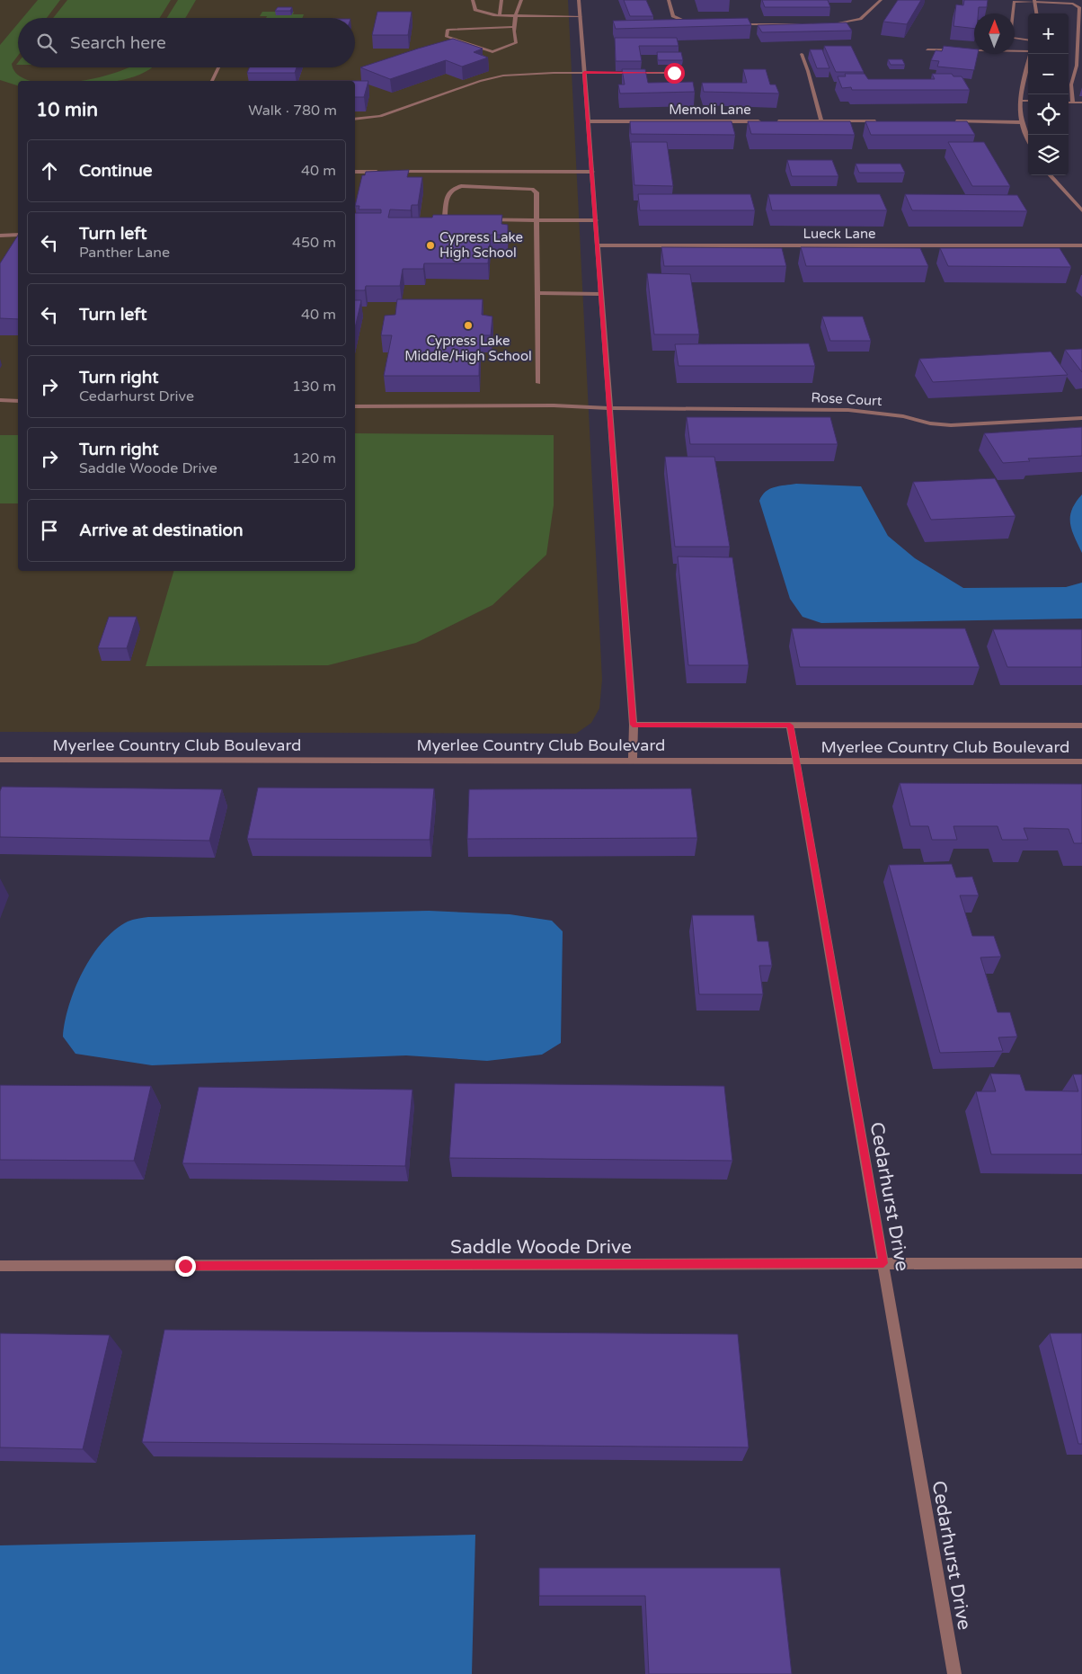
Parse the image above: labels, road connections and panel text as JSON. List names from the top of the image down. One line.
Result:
{"streets":{"street":["Memoli Lane","Lueck Lane","Rose Court","Myerlee Country Club Boulevard","Cedarhurst Drive","Saddle Woode Drive"]},"crossings":[["Myerlee Country Club Boulevard","Cedarhurst Drive"],["Cedarhurst Drive","Saddle Woode Drive"]],"places":["Cypress Lake High School","Cypress Lake Middle/High School"],"north":"top","page":{"map_buttons":["+","−"],"search":"Search here","heading":["10 min","Walk · 780 m"],"list":[["Continue","40 m"],["Turn left","Panther Lane","450 m"],["Turn left","40 m"],["Turn right","Cedarhurst Drive","130 m"],["Turn right","Saddle Woode Drive","120 m"],"Arrive at destination"]}}
